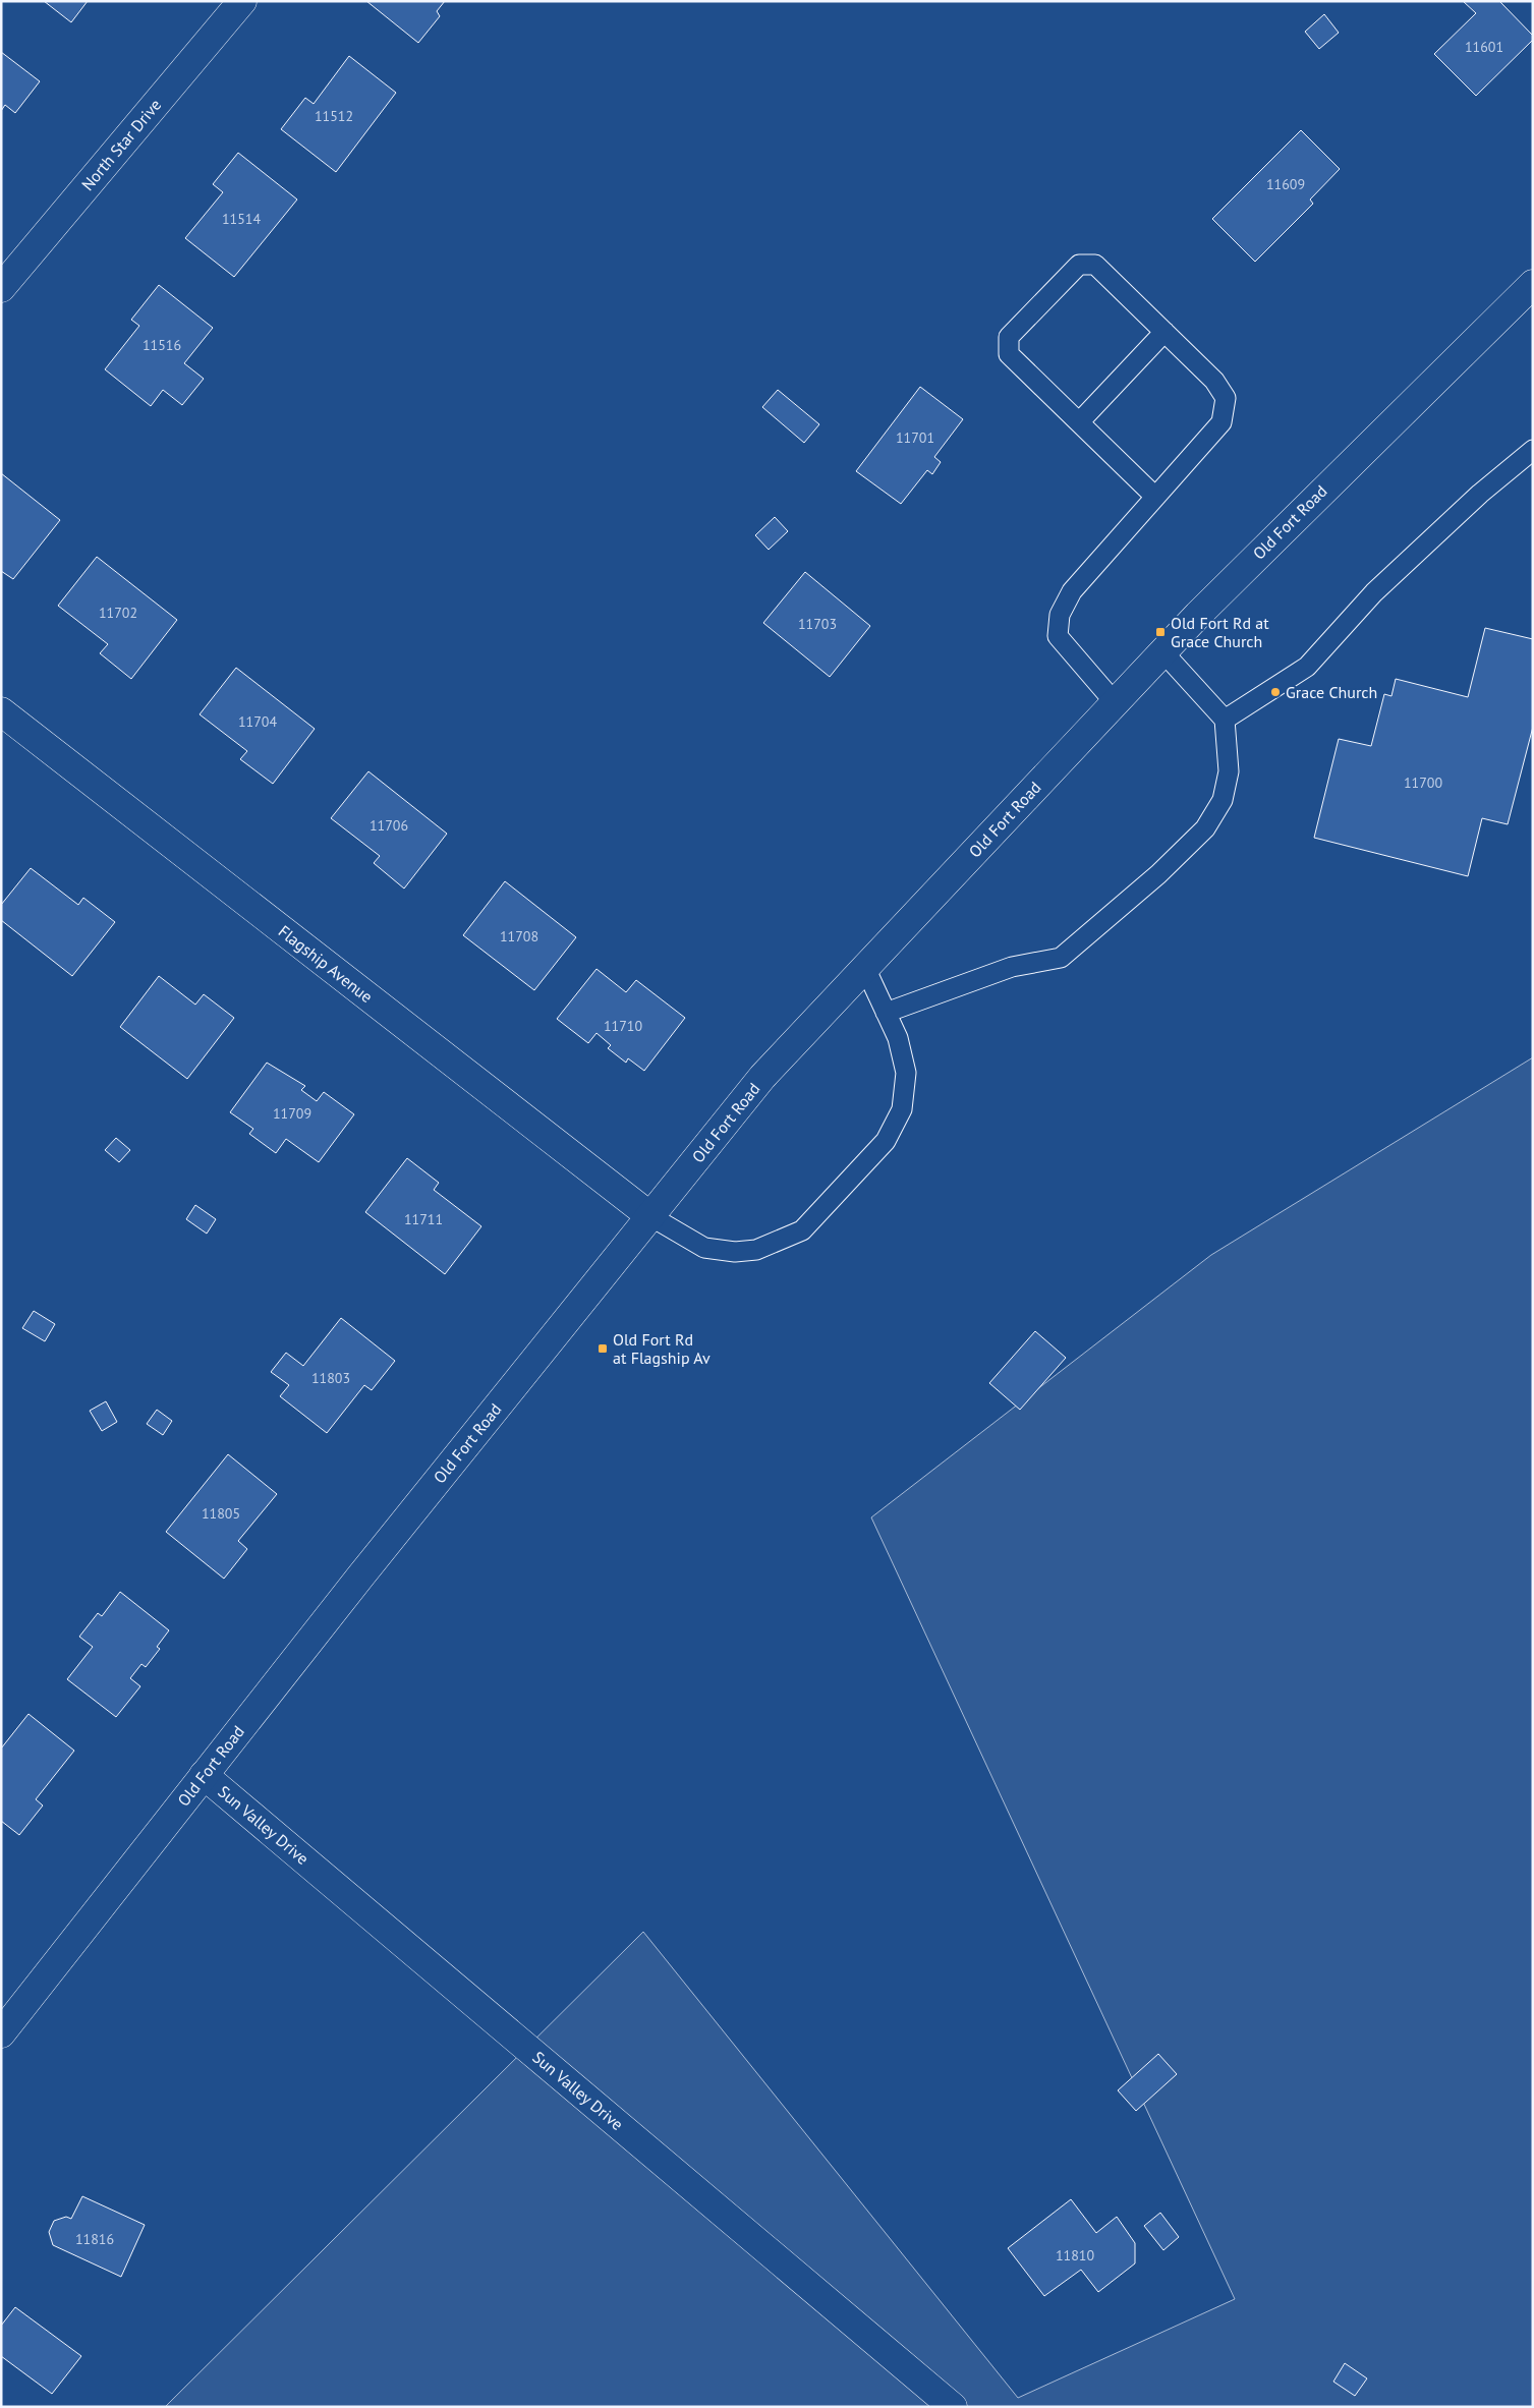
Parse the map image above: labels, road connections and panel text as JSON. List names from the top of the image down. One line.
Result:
{"streets":{"main road":["North Star Drive","Old Fort Road","Flagship Avenue","Sun Valley Drive"]},"crossings":[["Old Fort Road","Flagship Avenue"],["Old Fort Road","Sun Valley Drive"]],"places":{"transit":["Old Fort Rd at Grace Church","Old Fort Rd at Flagship Av"],"other":["Grace Church"]},"house_numbers":["11601","11512","11609","11514","11516","11701","11702","11703","11704","11700","11706","11708","11710","11709","11711","11803","11805","11816","11810"]}
